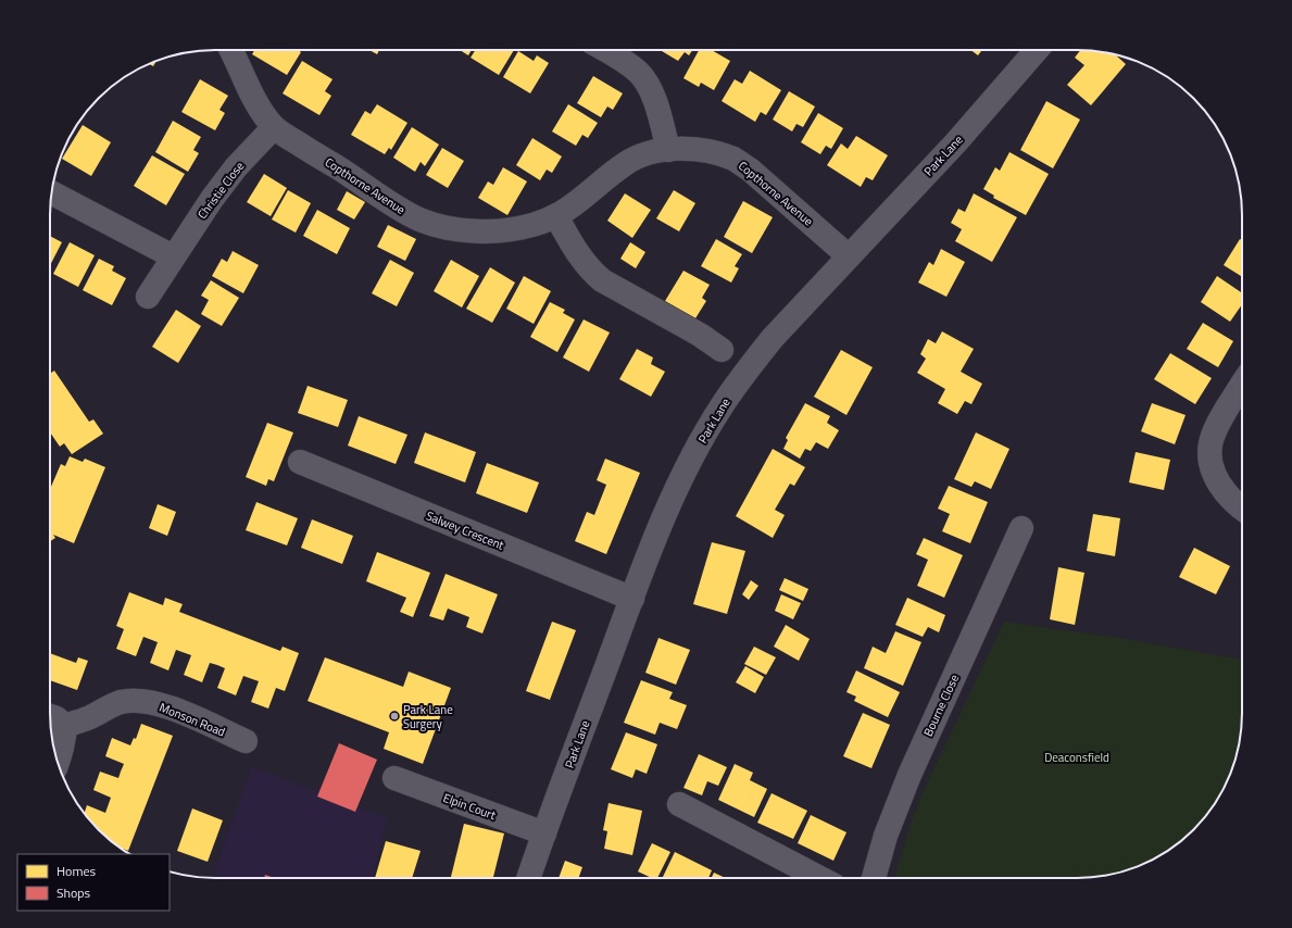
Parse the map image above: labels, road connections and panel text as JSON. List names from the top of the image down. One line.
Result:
{"streets":{"street":["Park Lane","Copthorne Avenue","Christie Close","Salwey Crescent","Bourne Close","Monson Road","Elpin Court"]},"crossings":[["Park Lane","Copthorne Avenue"],["Park Lane","Salwey Crescent"],["Park Lane","Elpin Court"],["Copthorne Avenue","Christie Close"]],"parks":["Deaconsfield"],"places":["Park Lane Surgery"],"legend":["Homes","Shops"]}
